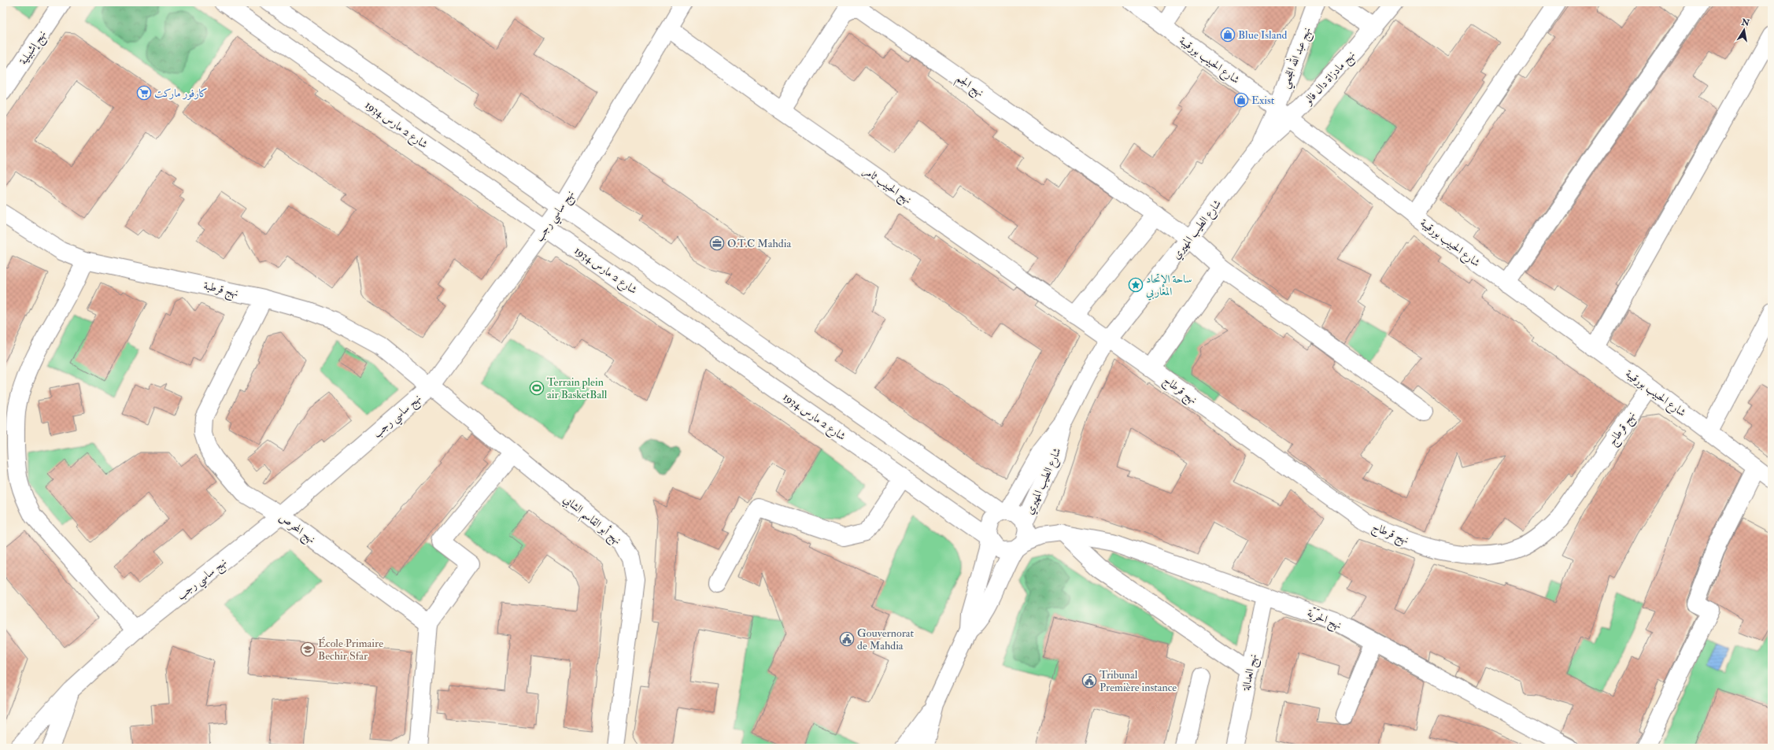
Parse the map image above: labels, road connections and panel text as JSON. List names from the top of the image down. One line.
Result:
{"streets":{"street":["نهج إشبيلية","نهج عبد الله اللجمي","شارع الحبيب بورقيبة","نهج مادزاة دال فالو","نهج الجم","شارع 2 مارس 1934","نهج الحبيب ثامر","نهج ساسي رجب","شارع الطيب المهيري","نهج قرطبة","نهج قرطاج","نهج أبو القاسم الشابي","نهج المحرص","نهج الحرّيّة","نهج العدالة"]},"crossings":[["نهج عبد الله اللجمي","شارع الحبيب بورقيبة"],["نهج عبد الله اللجمي","نهج مادزاة دال فالو"],["نهج عبد الله اللجمي","شارع الطيب المهيري"],["شارع الحبيب بورقيبة","نهج مادزاة دال فالو"],["شارع الحبيب بورقيبة","نهج قرطاج"],["نهج مادزاة دال فالو","شارع الطيب المهيري"],["نهج الجم","نهج الحبيب ثامر"],["نهج الجم","شارع الطيب المهيري"],["شارع 2 مارس 1934","نهج ساسي رجب"],["شارع 2 مارس 1934","شارع الطيب المهيري"],["نهج الحبيب ثامر","نهج ساسي رجب"],["نهج الحبيب ثامر","شارع الطيب المهيري"],["نهج الحبيب ثامر","نهج قرطاج"],["نهج ساسي رجب","نهج قرطبة"],["نهج ساسي رجب","نهج أبو القاسم الشابي"],["نهج ساسي رجب","نهج المحرص"],["شارع الطيب المهيري","نهج قرطاج"],["نهج قرطبة","نهج أبو القاسم الشابي"],["نهج قرطبة","نهج المحرص"],["نهج الحرّيّة","نهج العدالة"]],"places":{"shop":["Blue Island","Exist"],"supermarket":["كارفور ماركت"],"office":["O.T.C Mahdia"],"place":["ساحة الإتحاد المغاربي"],"sports":["Terrain plein air BasketBall"],"public building":["Gouvernorat de Mahdia","Tribunal Première instance"],"school or university":["École Primaire Bechir Sfar"]},"north":"top"}
